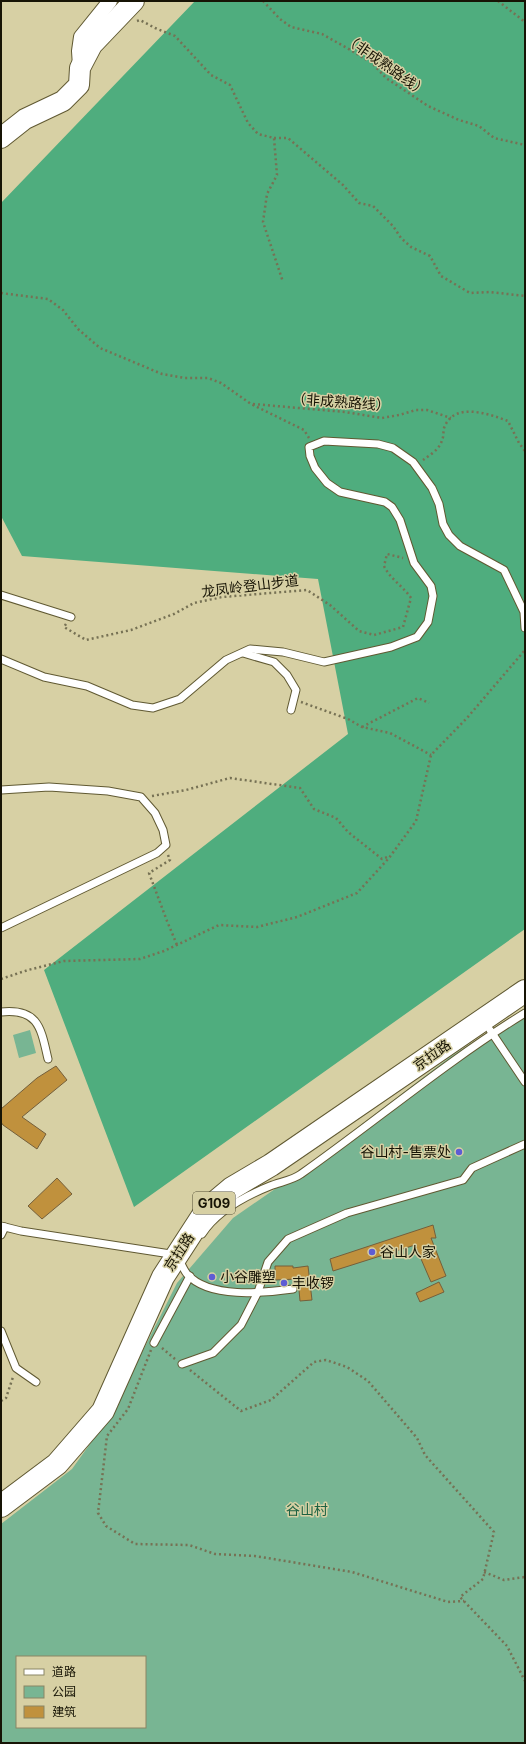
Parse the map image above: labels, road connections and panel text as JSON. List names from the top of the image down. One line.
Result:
{"streets":{"highway":["京拉路","G109"],"path":["（非成熟路线）","龙凤岭登山步道"]},"parks":["谷山村"],"places":["谷山村-售票处","谷山人家","小谷雕塑","丰收锣"],"legend":["道路","公园","建筑"]}
